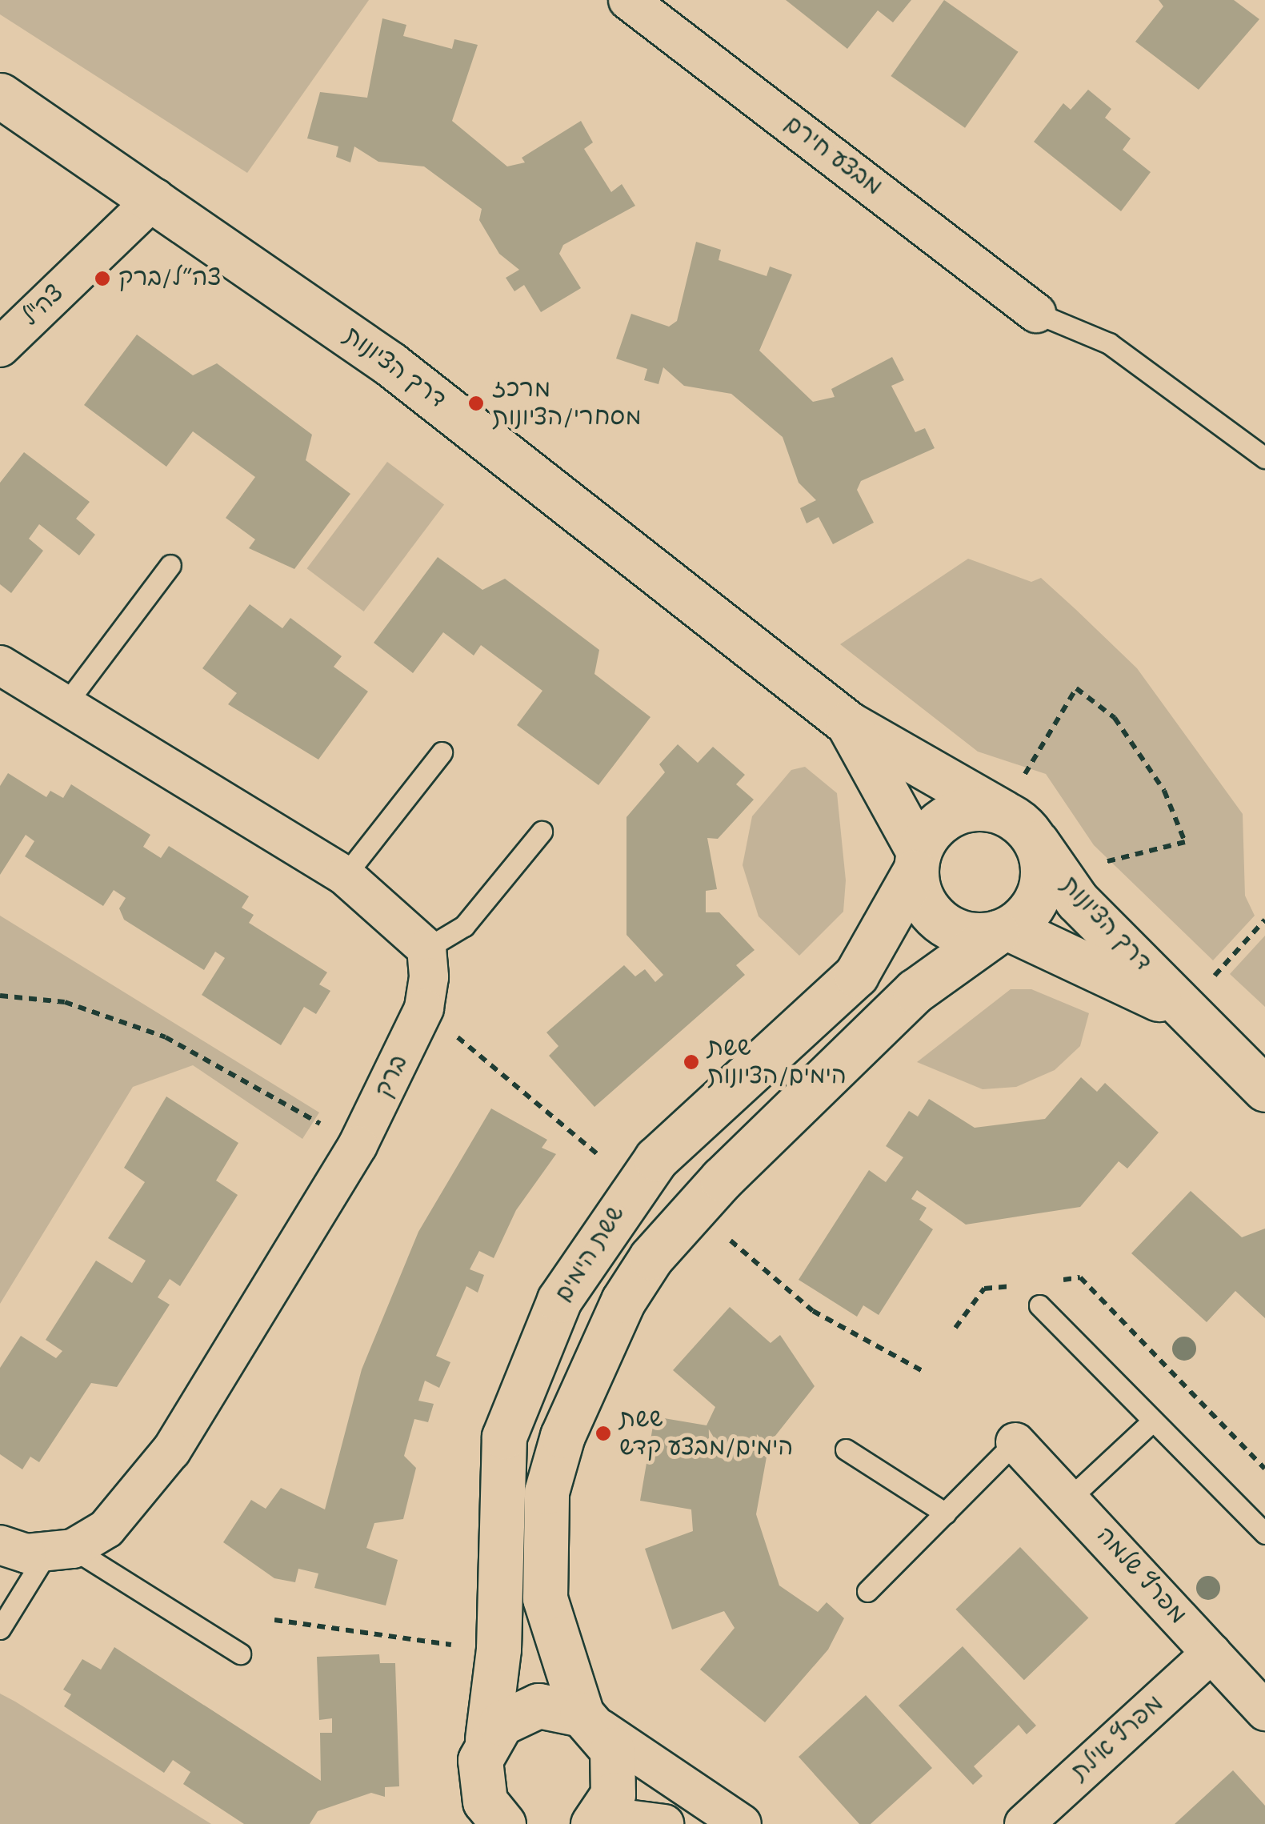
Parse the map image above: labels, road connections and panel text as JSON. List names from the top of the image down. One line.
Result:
{"streets":{"street":["מבצע חירם","צה\"ל","דרך הציונות","ברק","ששת הימים","מפרץ שלמה","מפרץ אילת"]},"crossings":[["צה\"ל","דרך הציונות"],["דרך הציונות","ששת הימים"],["מפרץ שלמה","מפרץ אילת"]],"places":["צה״ל/ברק","מרכז מסחרי/הציונות","ששת הימים/הציונות","ששת הימים/מבצע קדש"]}
